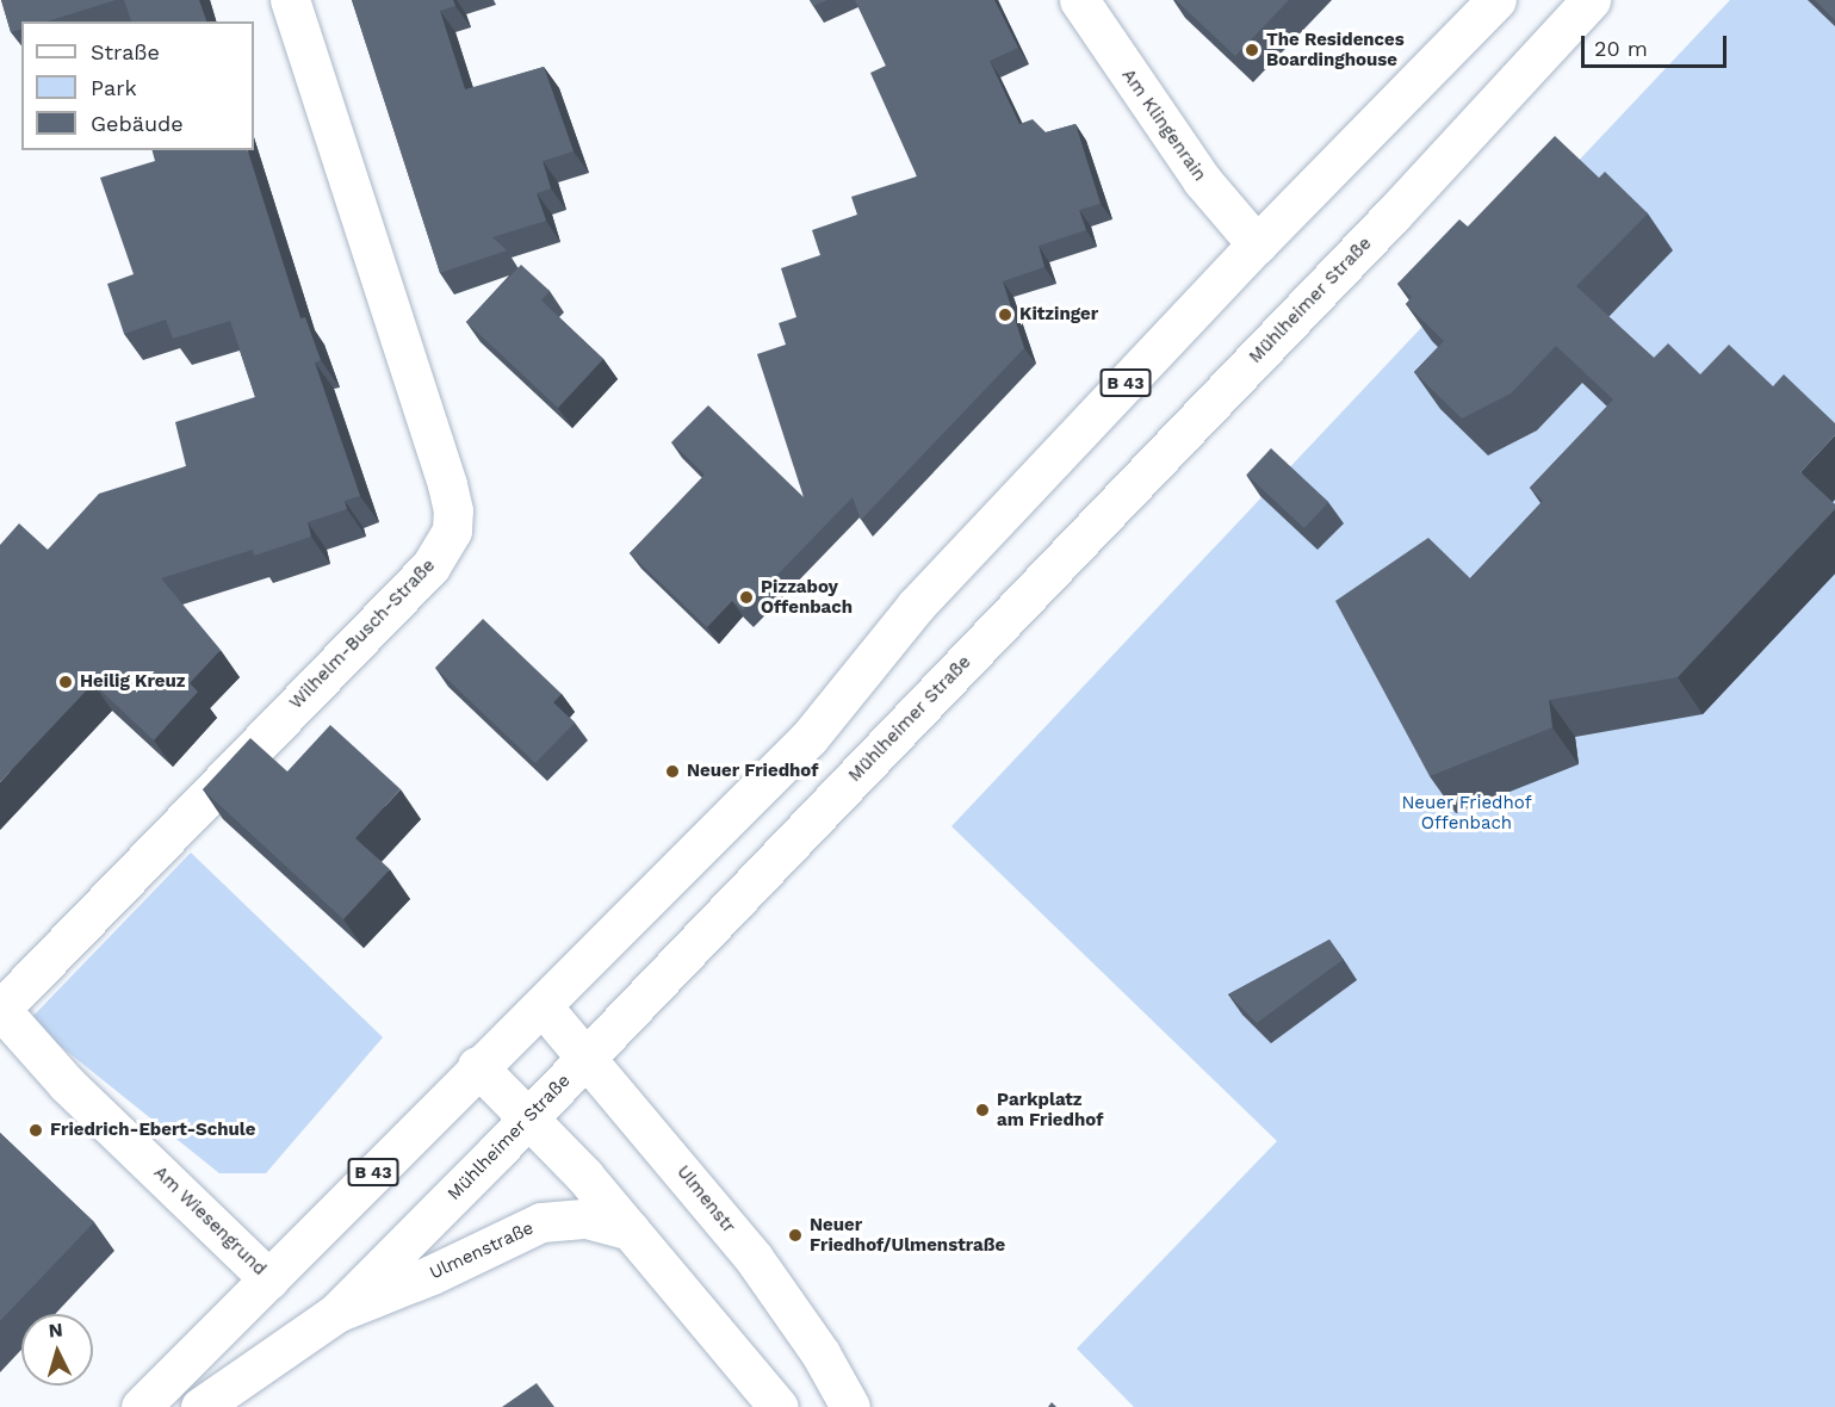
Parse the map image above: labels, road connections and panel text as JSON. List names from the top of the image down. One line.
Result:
{"streets":{"main road":["Am Klingenrain","Mühlheimer Straße","B 43","Wilhelm-Busch-Straße","Ulmenstr","Am Wiesengrund","Ulmenstraße"]},"crossings":[["Am Klingenrain","B 43"],["Mühlheimer Straße","Ulmenstr"],["Mühlheimer Straße","Ulmenstraße"],["B 43","Ulmenstr"],["B 43","Am Wiesengrund"],["Wilhelm-Busch-Straße","Am Wiesengrund"]],"parks":["Neuer Friedhof Offenbach"],"places":["The Residences Boardinghouse","Kitzinger","Pizzaboy Offenbach","Heilig Kreuz","Neuer Friedhof","Parkplatz am Friedhof","Friedrich-Ebert-Schule","Neuer Friedhof/Ulmenstraße"],"legend":["Straße","Park","Gebäude"],"scale_bar":"20 m","north":"top"}
